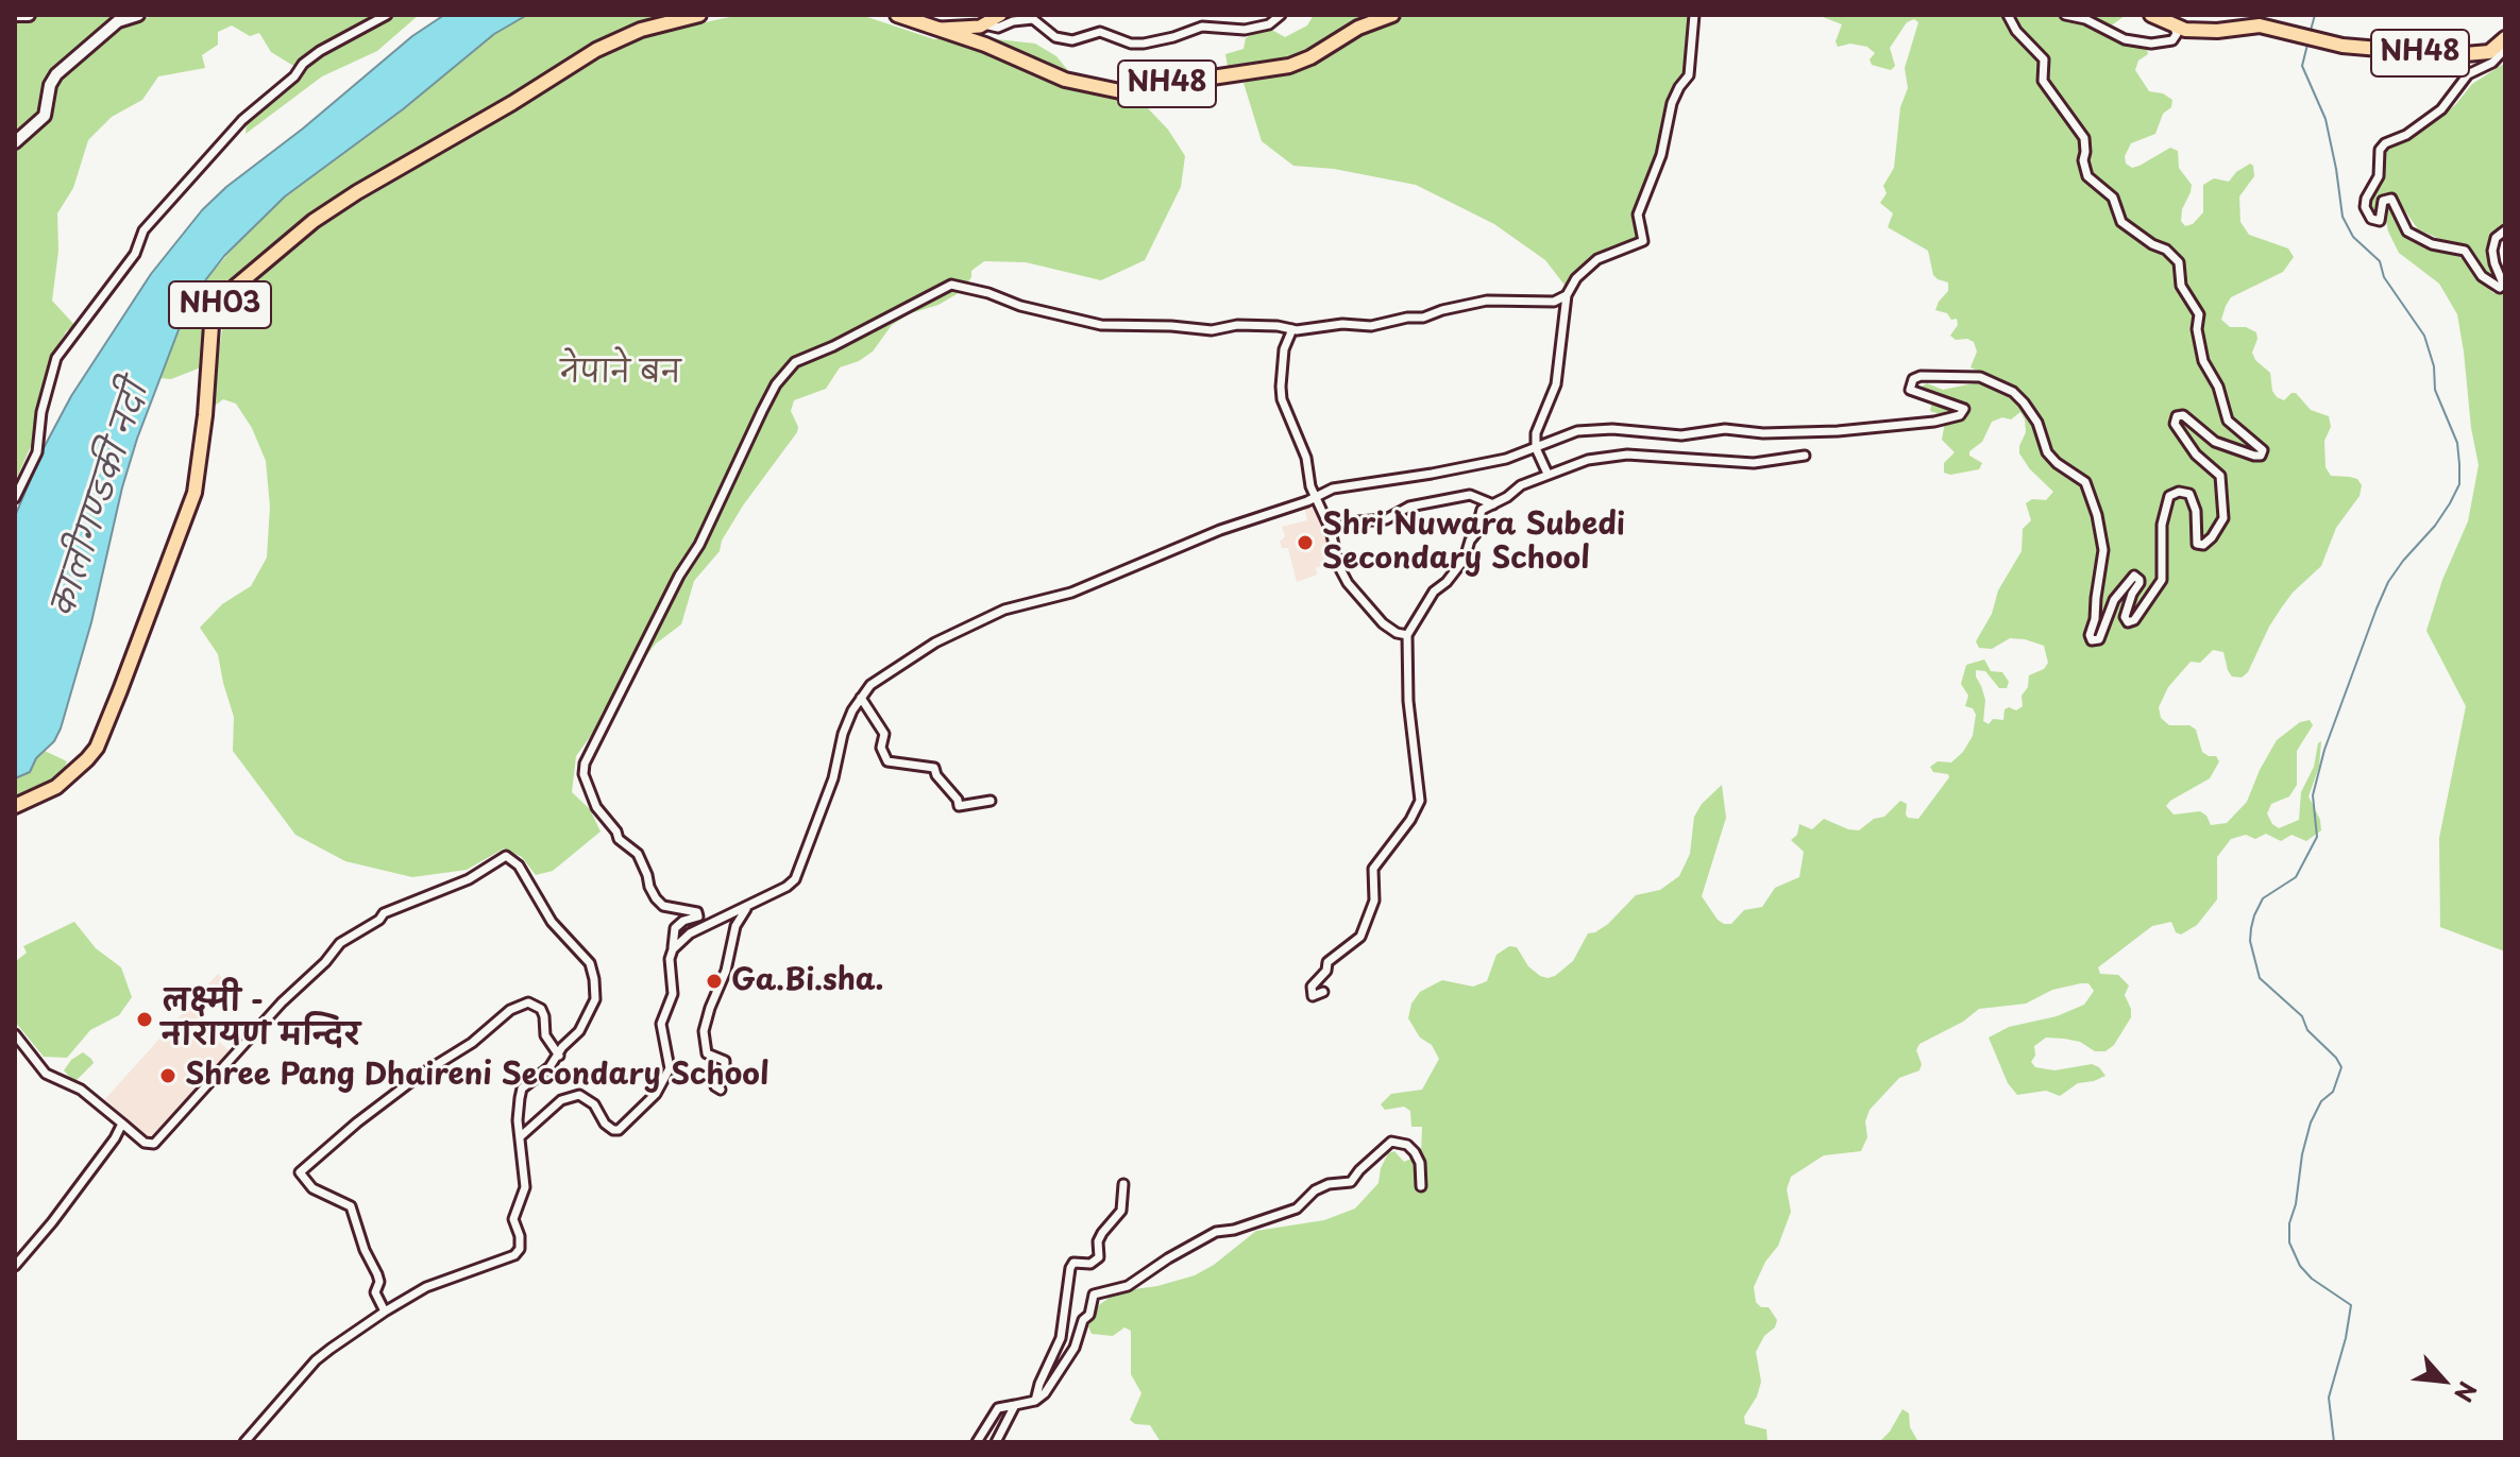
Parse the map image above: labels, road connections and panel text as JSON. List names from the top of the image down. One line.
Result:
{"streets":{"highway":["NH48","NH03"]},"water":["कालीगण्डकी नदी"],"parks":["नेपाने बन"],"places":["Shri Nuwara Subedi Secondary School","Ga.Bi.sha.","लक्ष्मी - नारायण मन्दिर","Shree Pang Dhaireni Secondary School"],"north":"bottom right"}
